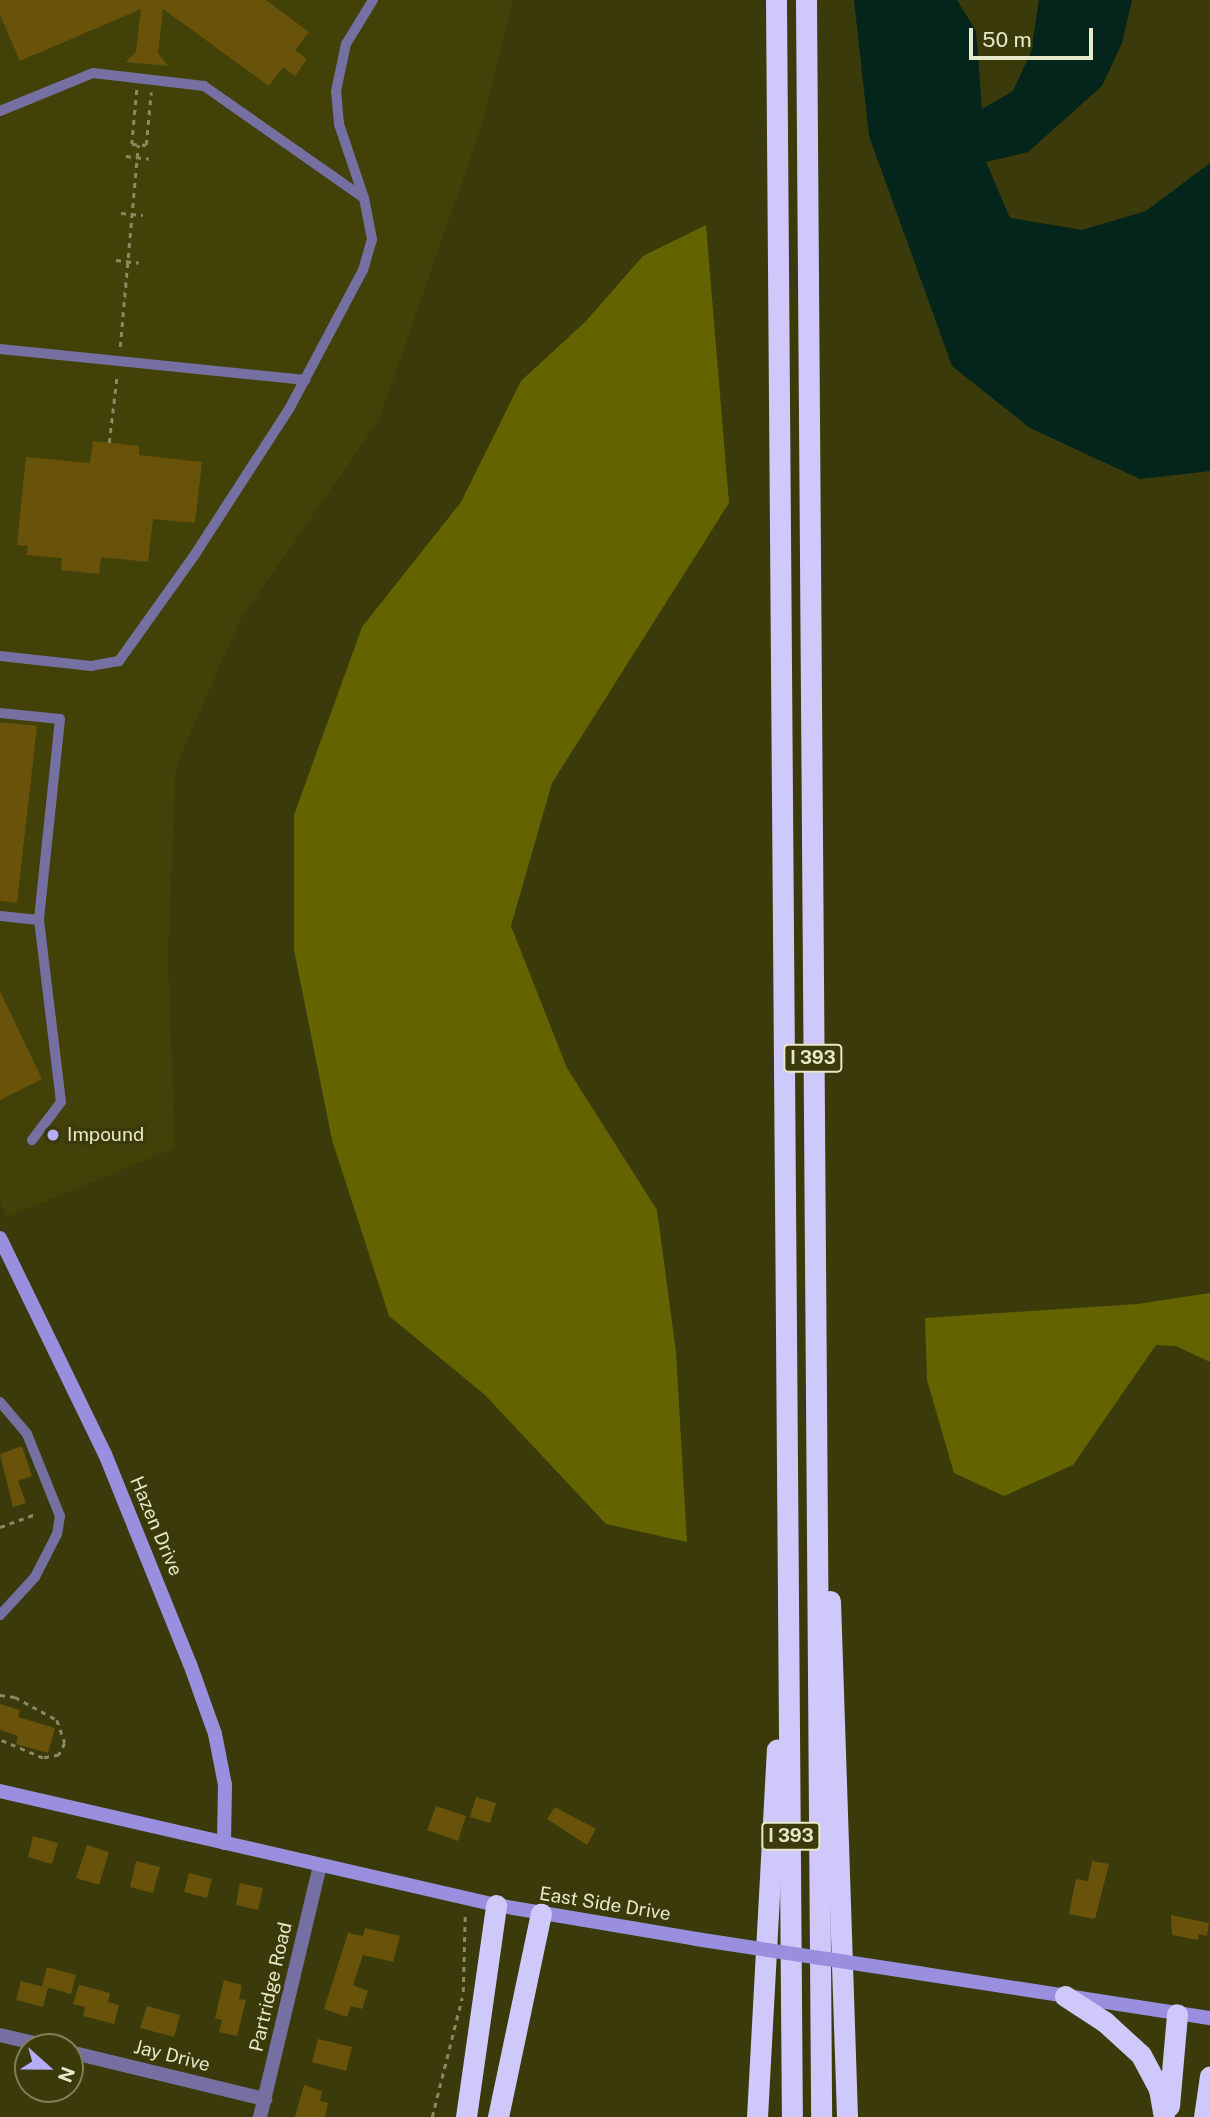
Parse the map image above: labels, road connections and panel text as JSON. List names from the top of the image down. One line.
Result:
{"streets":{"highway":["I 393"],"main road":["Hazen Drive","East Side Drive"],"street":["Partridge Road","Jay Drive"]},"crossings":[["Hazen Drive","East Side Drive"],["East Side Drive","Partridge Road"],["Partridge Road","Jay Drive"]],"places":["Impound"],"scale_bar":"50 m","north":"right"}
